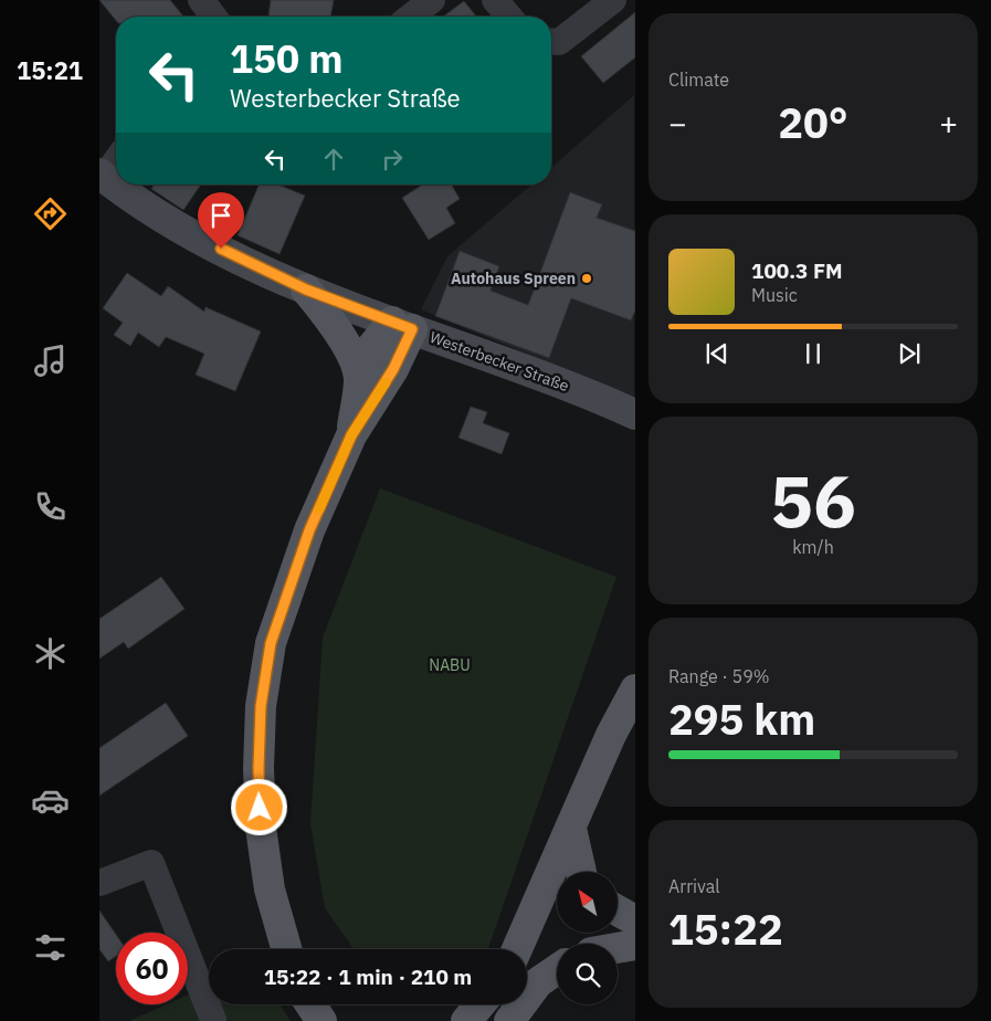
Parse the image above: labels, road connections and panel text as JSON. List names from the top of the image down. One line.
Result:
{"streets":{"street":["Westerbecker Straße"]},"parks":["NABU"],"places":["Autohaus Spreen"],"north":"top left","page":{"tabs":"15:21","tile":["Climate",["56","km/h"],["Range · 59%","295 km"],["Arrival","15:22"]],"turn":["150 m","Westerbecker Straße"],"heat":["−","20°","+"],"song":["100.3 FM","Music"],"limit":"60","trip":"15:22 · 1 min · 210 m"}}
